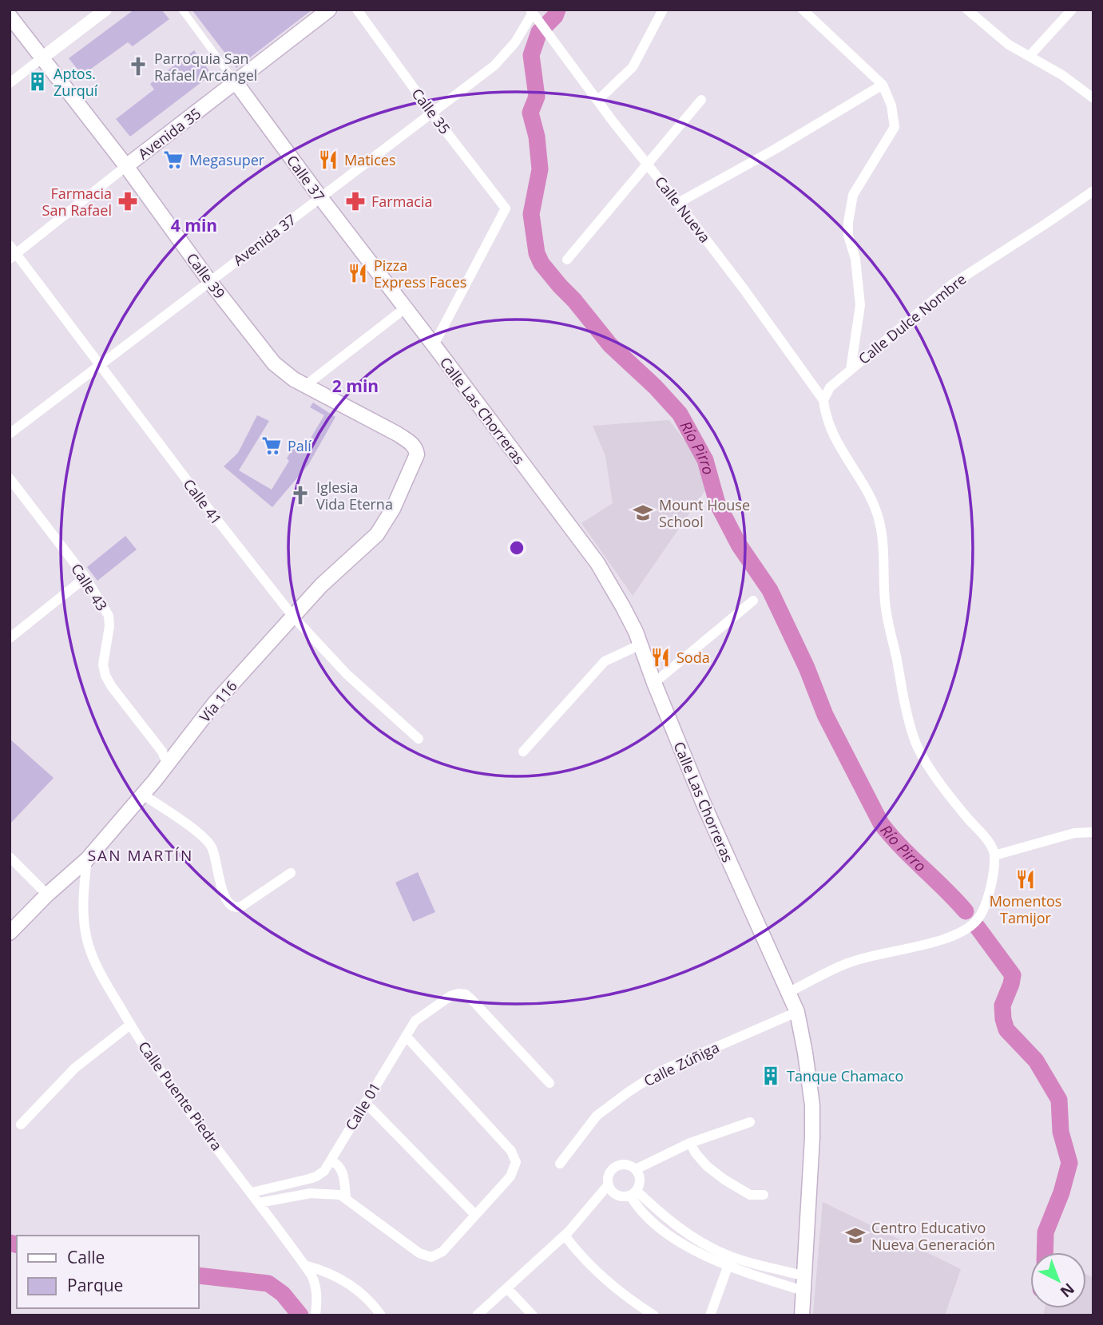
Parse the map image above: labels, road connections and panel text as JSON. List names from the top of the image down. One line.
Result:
{"streets":{"main road":["Avenida 35","Calle 37","Calle 39","Calle Las Chorreras","Vía 116"],"street":["Calle 35","Calle Nueva","Avenida 37","Calle Dulce Nombre","Calle 41","Calle 43","Calle Zúñiga","Calle Puente Piedra","Calle 01"]},"crossings":[["Calle 35","Calle 37"],["Calle 35","Avenida 37"],["Calle 35","Calle Las Chorreras"],["Avenida 35","Calle 37"],["Avenida 35","Calle 39"],["Avenida 35","Calle 41"],["Calle 37","Avenida 37"],["Calle 37","Calle Las Chorreras"],["Calle Nueva","Avenida 37"],["Calle Nueva","Calle Dulce Nombre"],["Avenida 37","Calle 39"],["Avenida 37","Calle 41"],["Calle 39","Vía 116"],["Calle Las Chorreras","Calle Zúñiga"],["Calle 41","Vía 116"],["Calle 43","Vía 116"],["Vía 116","Calle Puente Piedra"],["Calle Puente Piedra","Calle 01"]],"districts":["SAN MARTÍN"],"water":["Río Pirro"],"places":{"church":["Parroquia San Rafael Arcángel","Iglesia Vida Eterna"],"building":["Aptos. Zurquí","Tanque Chamaco"],"supermarket":["Megasuper","Palí"],"restaurant":["Matices","Pizza Express Faces","Soda","Momentos Tamijor"],"pharmacy":["Farmacia San Rafael","Farmacia"],"school or university":["Mount House School","Centro Educativo Nueva Generación"]},"legend":["Calle","Parque"],"north":"bottom right","rings":["4 min","2 min"]}
